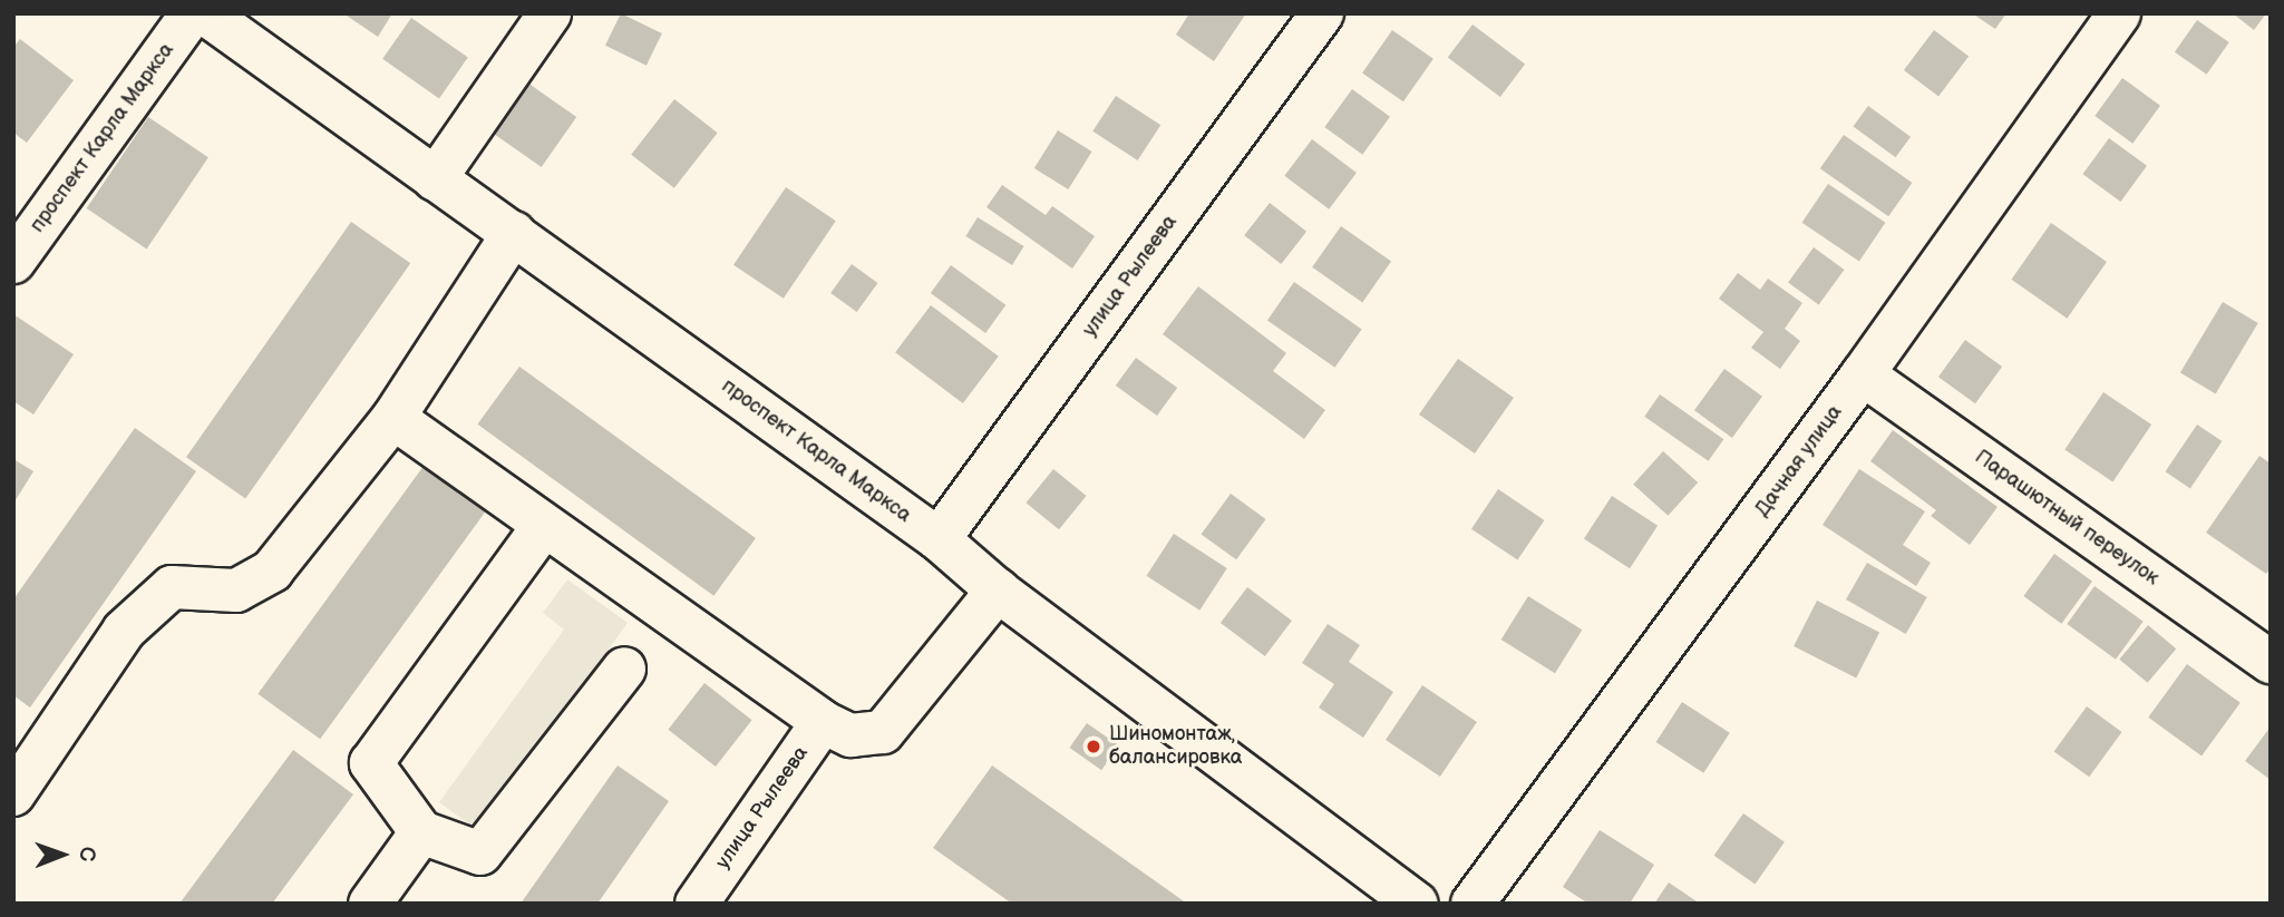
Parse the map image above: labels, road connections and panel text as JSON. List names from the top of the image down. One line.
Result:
{"streets":{"street":["проспект Карла Маркса","улица Рылеева","Дачная улица","Парашютный переулок"]},"crossings":[["проспект Карла Маркса","улица Рылеева"],["Дачная улица","Парашютный переулок"]],"places":["Шиномонтаж, балансировка"],"north":"right"}
